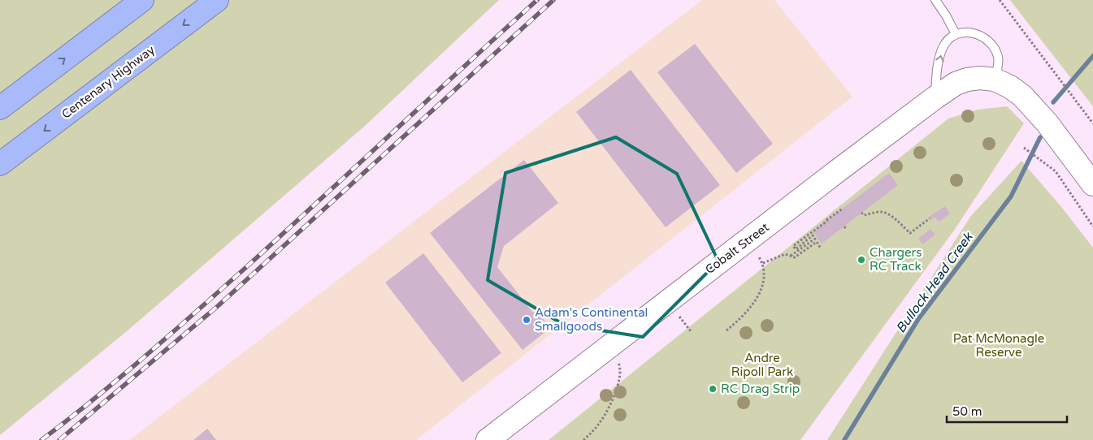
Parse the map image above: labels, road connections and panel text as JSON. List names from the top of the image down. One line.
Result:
{"streets":{"highway":["Centenary Highway"],"street":["Cobalt Street"]},"water":["Bullock Head Creek"],"parks":["Pat McMonagle Reserve","Andre Ripoll Park"],"places":["Chargers RC Track","Adam's Continental Smallgoods","RC Drag Strip"],"scale_bar":"50 m"}
